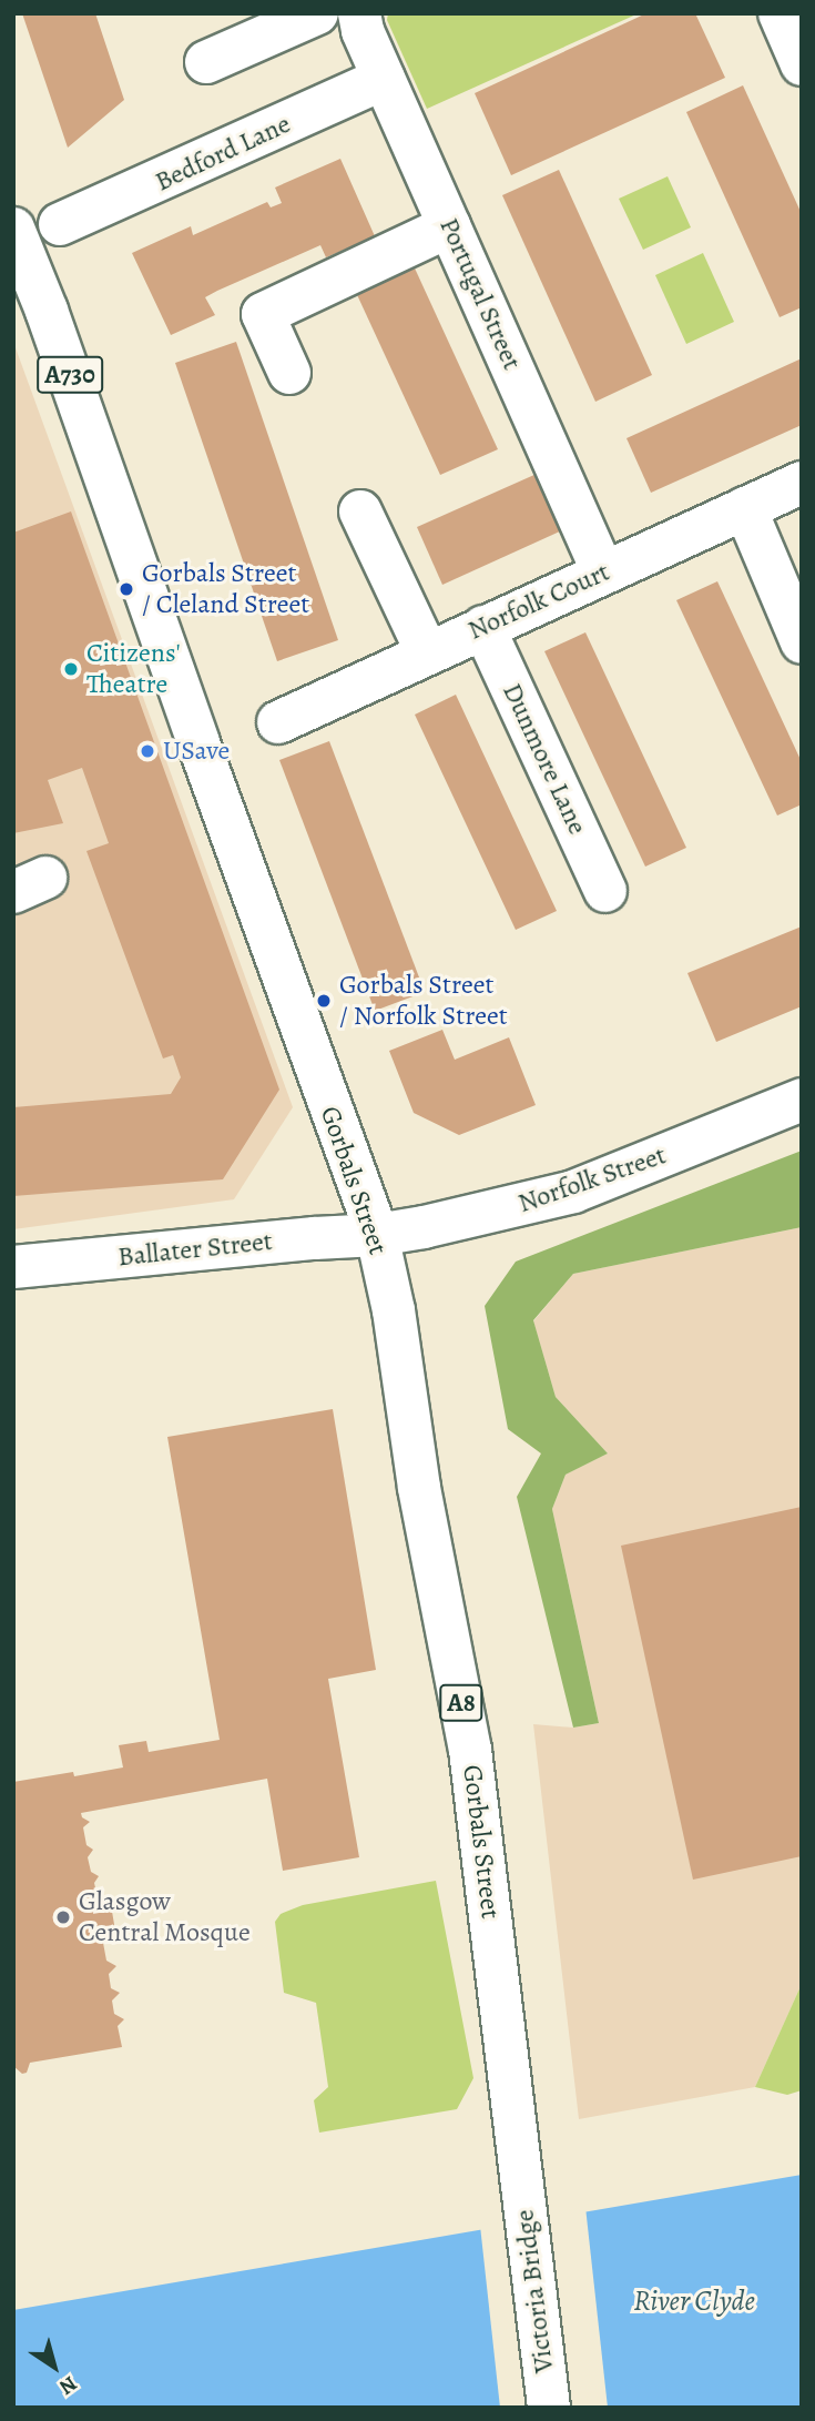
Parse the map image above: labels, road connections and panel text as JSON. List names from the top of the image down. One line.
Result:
{"streets":{"main road":["Bedford Lane","Portugal Street","A730","Norfolk Court","Dunmore Lane","Norfolk Street","Gorbals Street","Ballater Street","A8","Victoria Bridge"]},"crossings":[["Bedford Lane","Portugal Street"],["Portugal Street","Norfolk Court"],["Norfolk Court","Dunmore Lane"],["Norfolk Street","Gorbals Street"],["Norfolk Street","Ballater Street"],["Gorbals Street","Ballater Street"],["Gorbals Street","Victoria Bridge"]],"water":["River Clyde"],"places":["Gorbals Street / Cleland Street","Citizens' Theatre","USave","Gorbals Street / Norfolk Street","Glasgow Central Mosque"],"north":"bottom right"}
